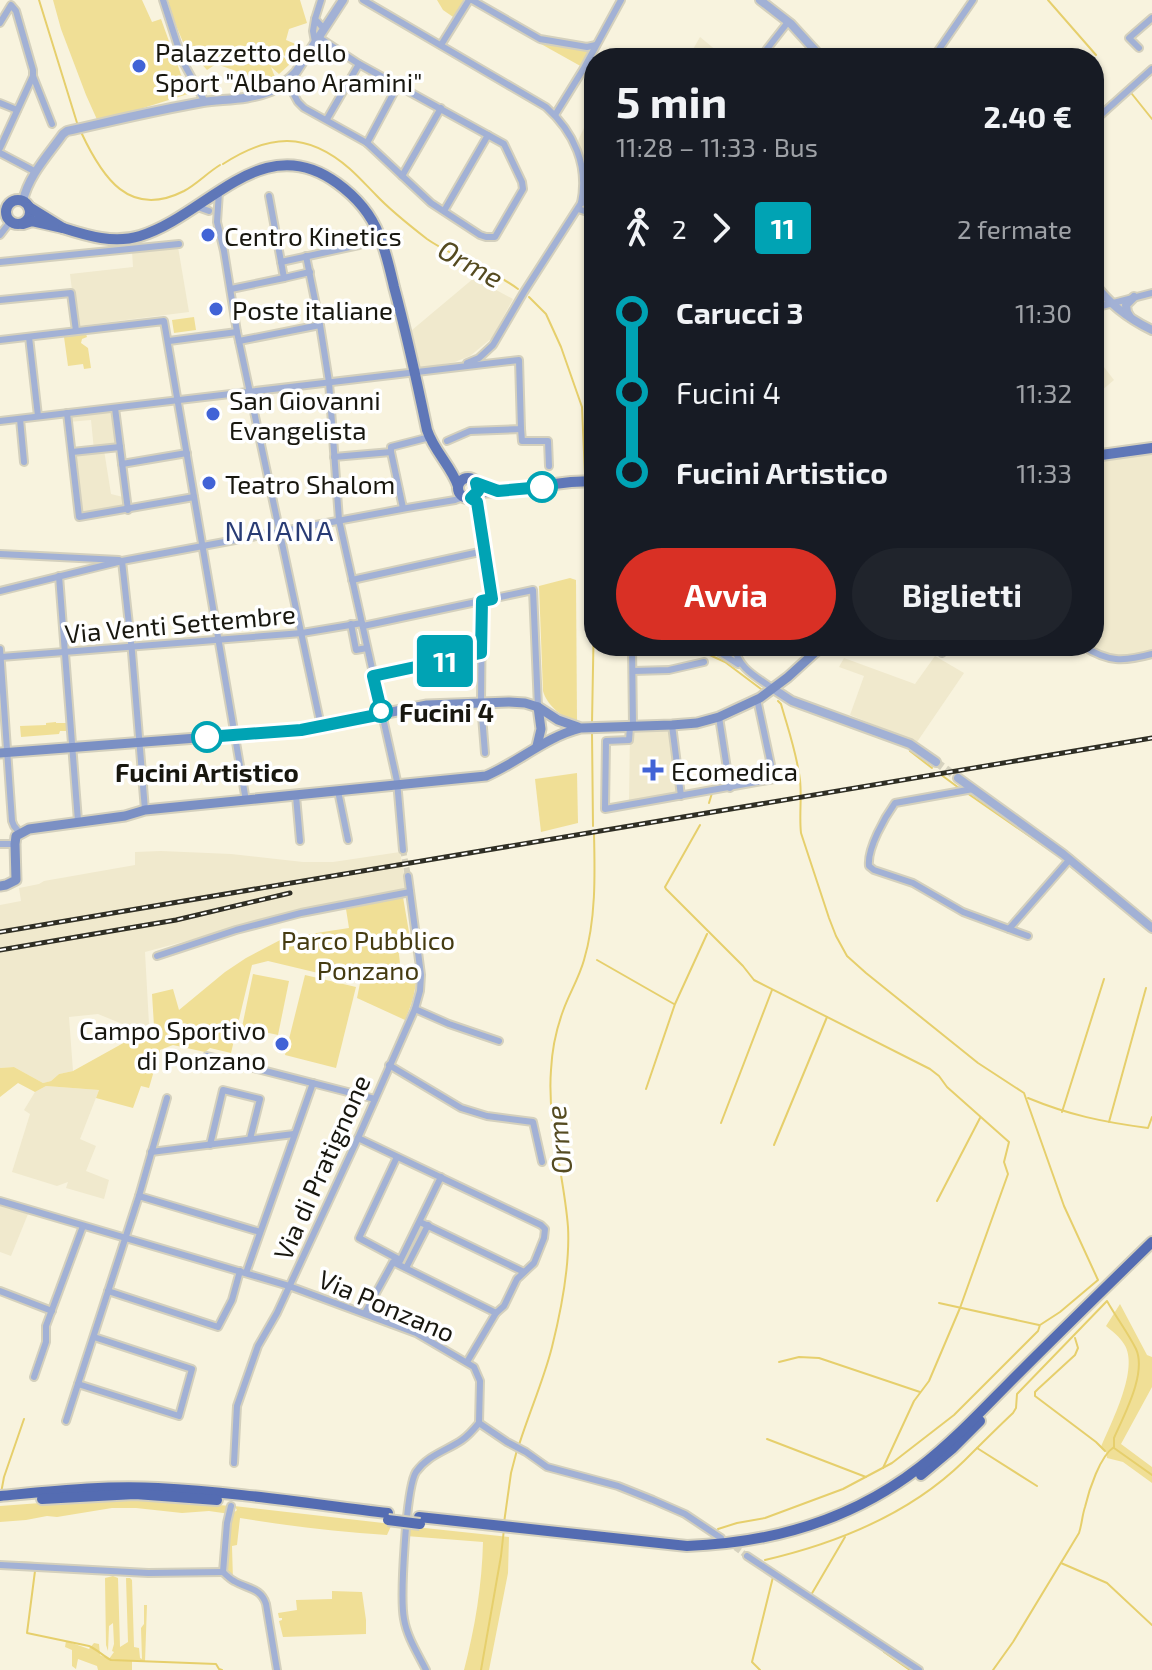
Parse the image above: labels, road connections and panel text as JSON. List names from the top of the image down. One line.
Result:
{"streets":{"street":["Via Venti Settembre","Via di Pratignone","Via Ponzano"]},"crossings":[["Via di Pratignone","Via Ponzano"]],"districts":["NAIANA"],"water":["Orme"],"parks":["Parco Pubblico Ponzano"],"places":{"other":["Palazzetto dello Sport \"Albano Aramini\"","Centro Kinetics","Poste italiane","San Giovanni Evangelista","Teatro Shalom","Fucini 4","Fucini Artistico","Campo Sportivo di Ponzano"],"health":["Ecomedica"]},"lines":["bus line 11"],"page":{"on_map":"11","heading":["5 min","11:28 – 11:33 · Bus","2.40 €"],"legs":["2","11","2 fermate"],"list":[{"name":"Carucci 3","value":"11:30"},{"name":"Fucini 4","value":"11:32"},{"name":"Fucini Artistico","value":"11:33"}],"buttons":["Avvia","Biglietti"]}}
